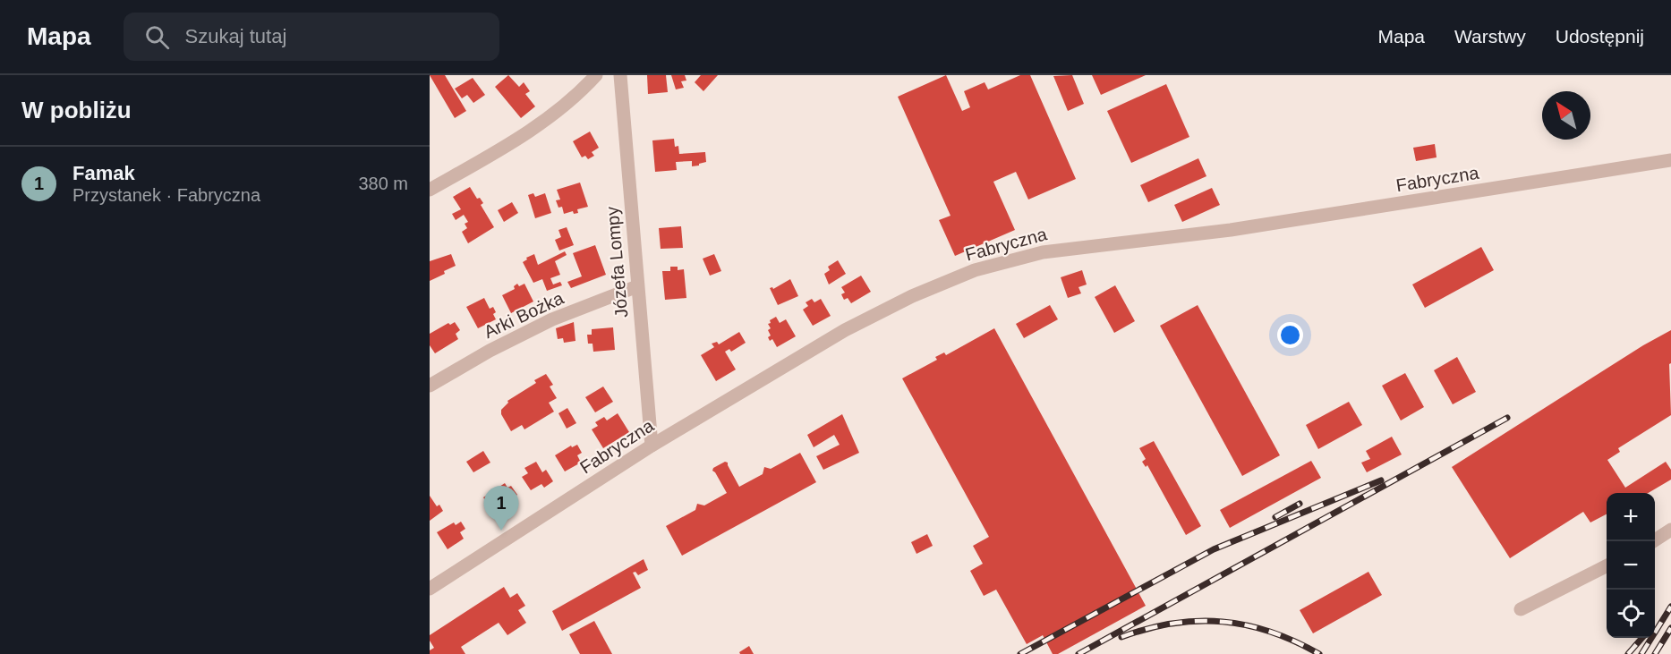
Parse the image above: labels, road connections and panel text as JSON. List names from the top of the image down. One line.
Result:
{"streets":{"street":["Fabryczna","Józefa Lompy","Arki Bożka"]},"crossings":[["Fabryczna","Józefa Lompy"],["Józefa Lompy","Arki Bożka"]],"north":"top left","page":{"header":"Mapa","search":"Szukaj tutaj","nav":["Mapa","Warstwy","Udostępnij"],"heading":"W pobliżu","list":[{"mark":"1","name":"Famak","note":"Przystanek · Fabryczna","value":"380 m"}],"pins":"1","map_buttons":["+","−"]}}
